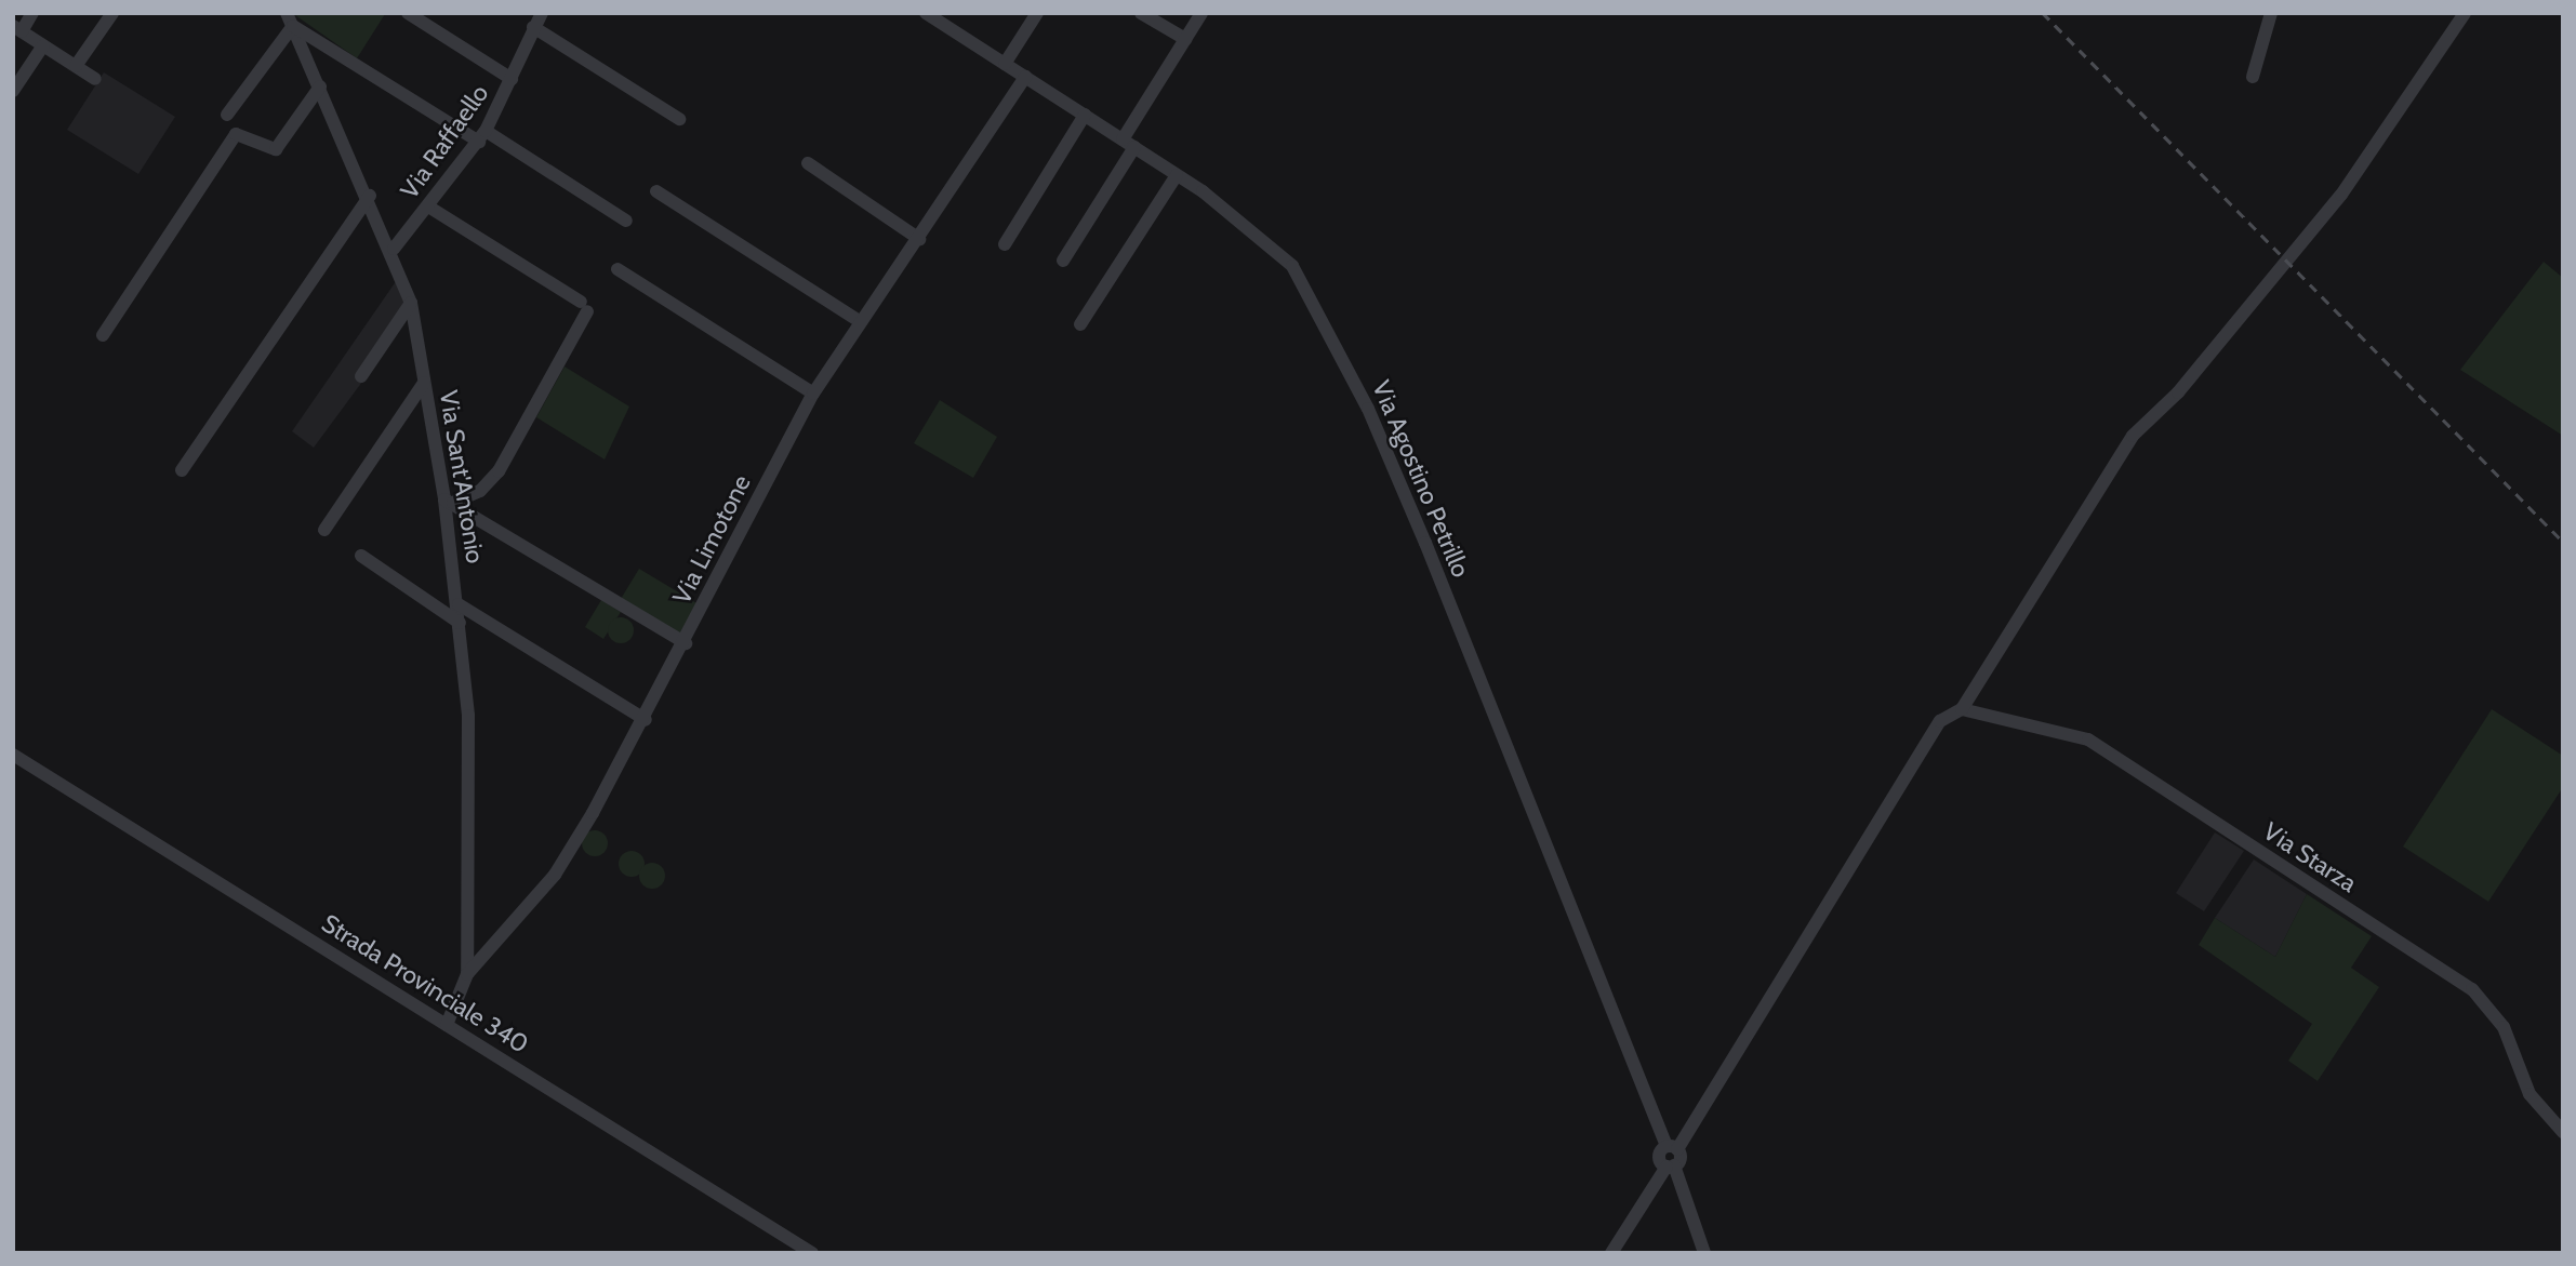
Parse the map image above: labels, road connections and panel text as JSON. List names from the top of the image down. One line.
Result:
{"streets":{"street":["Via Raffaello","Via Sant'Antonio","Via Agostino Petrillo","Via Limotone","Via Starza","Strada Provinciale 340"]},"crossings":[["Via Raffaello","Via Sant'Antonio"],["Via Sant'Antonio","Via Limotone"],["Via Agostino Petrillo","Via Limotone"],["Via Limotone","Strada Provinciale 340"]]}
